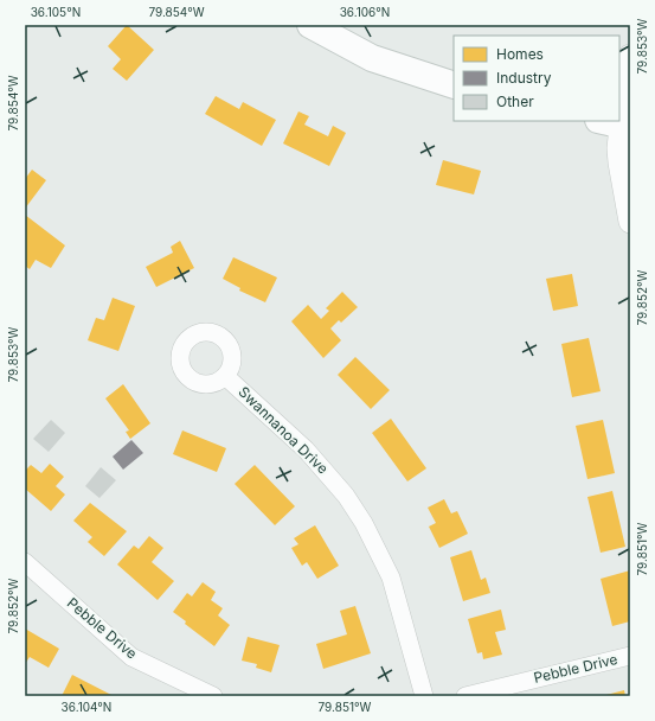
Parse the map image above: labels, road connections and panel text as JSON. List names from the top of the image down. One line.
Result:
{"streets":{"street":["Swannanoa Drive","Pebble Drive"]},"legend":["Homes","Industry","Other"],"coordinates":["36.105°N","79.854°W","36.106°N","79.853°W","79.852°W","79.851°W","36.104°N"]}
